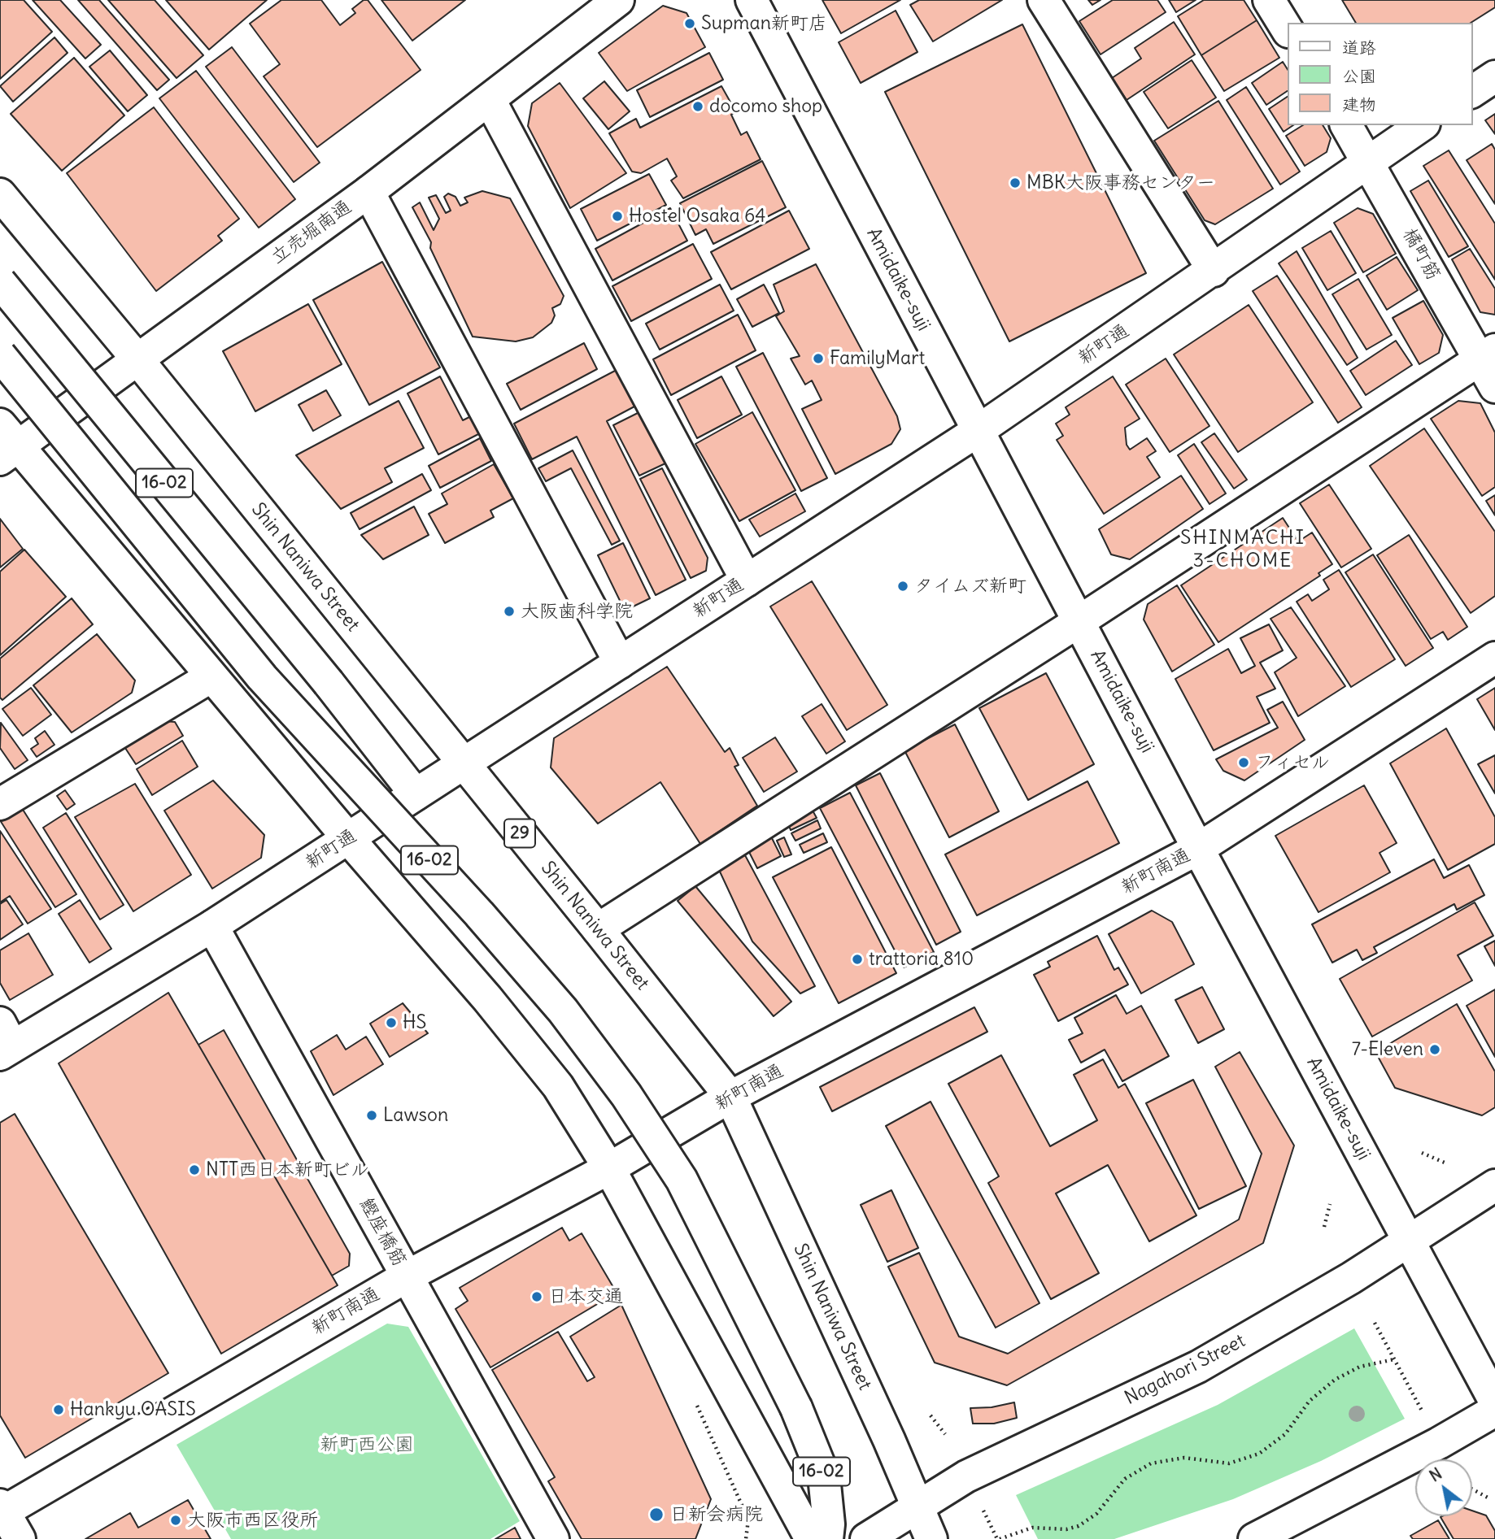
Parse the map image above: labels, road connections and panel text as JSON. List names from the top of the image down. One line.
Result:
{"streets":{"main road":["立売堀南通","橘町筋","Amidaike-suji","新町通","16-02","Shin Naniwa Street","29","新町南通","鰹座橋筋","Nagahori Street"]},"crossings":[["立売堀南通","Shin Naniwa Street"],["橘町筋","新町通"],["Amidaike-suji","新町通"],["Amidaike-suji","新町南通"],["Amidaike-suji","Nagahori Street"],["新町通","16-02"],["新町通","Shin Naniwa Street"],["新町通","鰹座橋筋"],["Shin Naniwa Street","新町南通"],["Shin Naniwa Street","Nagahori Street"],["新町南通","鰹座橋筋"]],"districts":["SHINMACHI 3-CHOME"],"parks":["新町西公園"],"places":["Supman新町店","docomo shop","MBK大阪事務センター","Hostel Osaka 64","FamilyMart","タイムズ新町","大阪歯科学院","フィセル","trattoria 810","HS","7-Eleven","Lawson","NTT西日本新町ビル","日本交通","Hankyu OASIS","日新会病院","大阪市西区役所"],"legend":["道路","公園","建物"],"north":"top left"}
